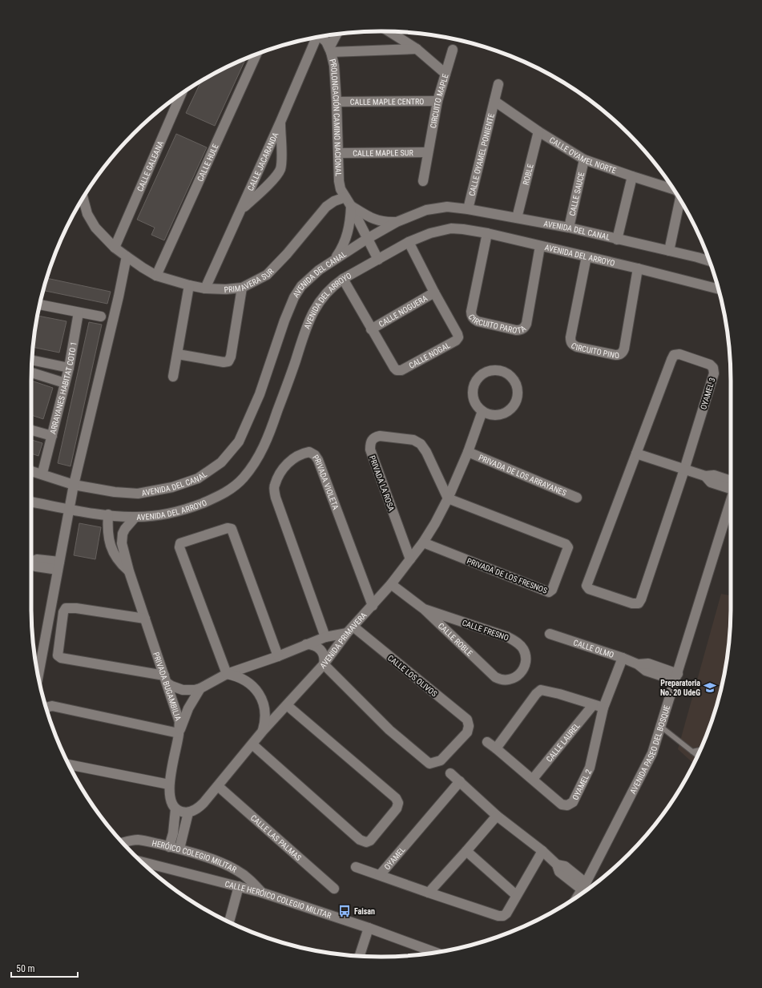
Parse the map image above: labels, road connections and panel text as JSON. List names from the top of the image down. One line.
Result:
{"streets":{"street":["CIRCUITO MAPLE","CALLE MAPLE CENTRO","PROLONGACIÓN CAMINO NACIONAL","CALLE MAPLE SUR","CALLE OYAMEL PONIENTE","CALLE OYAMEL NORTE","CALLE JACARANDA","CALLE HULE","CALLE GALEANA","ROBLE","CALLE SAUCE","AVENIDA DEL CANAL","AVENIDA DEL ARROYO","PRIMAVERA SUR","CALLE NOGUERA","CIRCUITO PAROTA","CIRCUITO PINO","CALLE NOGAL","ARRAYANES HABITAT COTO 1","OYAMEL 3","PRIVADA DE LOS ARRAYANES","PRIVADA VIOLETA","PRIVADA LA ROSA","PRIVADA DE LOS FRESNOS","CALLE FRESNO","CALLE ROBLE","AVENIDA PRIMAVERA","CALLE OLMO","CALLE LOS OLIVOS","PRIVADA BUGAMBILIA","CALLE LAUREL","AVENIDA PASEO DEL BOSQUE","OYAMEL 2","CALLE LAS PALMAS","HERÓICO COLEGIO MILITAR","OYAMEL","CALLE HERÓICO COLEGIO MILITAR"]},"crossings":[["CIRCUITO MAPLE","CALLE MAPLE CENTRO"],["CIRCUITO MAPLE","CALLE MAPLE SUR"],["CALLE MAPLE CENTRO","PROLONGACIÓN CAMINO NACIONAL"],["PROLONGACIÓN CAMINO NACIONAL","CALLE MAPLE SUR"],["PROLONGACIÓN CAMINO NACIONAL","AVENIDA DEL CANAL"],["PROLONGACIÓN CAMINO NACIONAL","AVENIDA DEL ARROYO"],["PROLONGACIÓN CAMINO NACIONAL","PRIMAVERA SUR"],["CALLE OYAMEL PONIENTE","CALLE OYAMEL NORTE"],["CALLE OYAMEL PONIENTE","AVENIDA DEL CANAL"],["CALLE OYAMEL NORTE","ROBLE"],["CALLE OYAMEL NORTE","CALLE SAUCE"],["CALLE OYAMEL NORTE","AVENIDA DEL CANAL"],["CALLE JACARANDA","PRIMAVERA SUR"],["CALLE HULE","PRIMAVERA SUR"],["ROBLE","AVENIDA DEL CANAL"],["CALLE SAUCE","AVENIDA DEL CANAL"],["AVENIDA DEL ARROYO","CIRCUITO PAROTA"],["AVENIDA DEL ARROYO","CIRCUITO PINO"],["AVENIDA DEL ARROYO","CALLE NOGAL"],["AVENIDA DEL ARROYO","PRIVADA BUGAMBILIA"],["CALLE NOGUERA","CALLE NOGAL"],["PRIVADA DE LOS ARRAYANES","AVENIDA PRIMAVERA"],["PRIVADA VIOLETA","AVENIDA PRIMAVERA"],["PRIVADA LA ROSA","PRIVADA DE LOS FRESNOS"],["PRIVADA LA ROSA","AVENIDA PRIMAVERA"],["PRIVADA DE LOS FRESNOS","AVENIDA PRIMAVERA"],["CALLE FRESNO","CALLE ROBLE"],["CALLE ROBLE","AVENIDA PRIMAVERA"],["AVENIDA PRIMAVERA","CALLE LOS OLIVOS"],["AVENIDA PRIMAVERA","CALLE LAS PALMAS"],["CALLE OLMO","AVENIDA PASEO DEL BOSQUE"],["CALLE OLMO","OYAMEL 2"],["CALLE LAUREL","OYAMEL 2"],["HERÓICO COLEGIO MILITAR","CALLE HERÓICO COLEGIO MILITAR"]],"places":{"school or university":["Preparatoria No. 20 UdeG"],"bus stop":["Faisan"]},"scale_bar":"50 m"}
